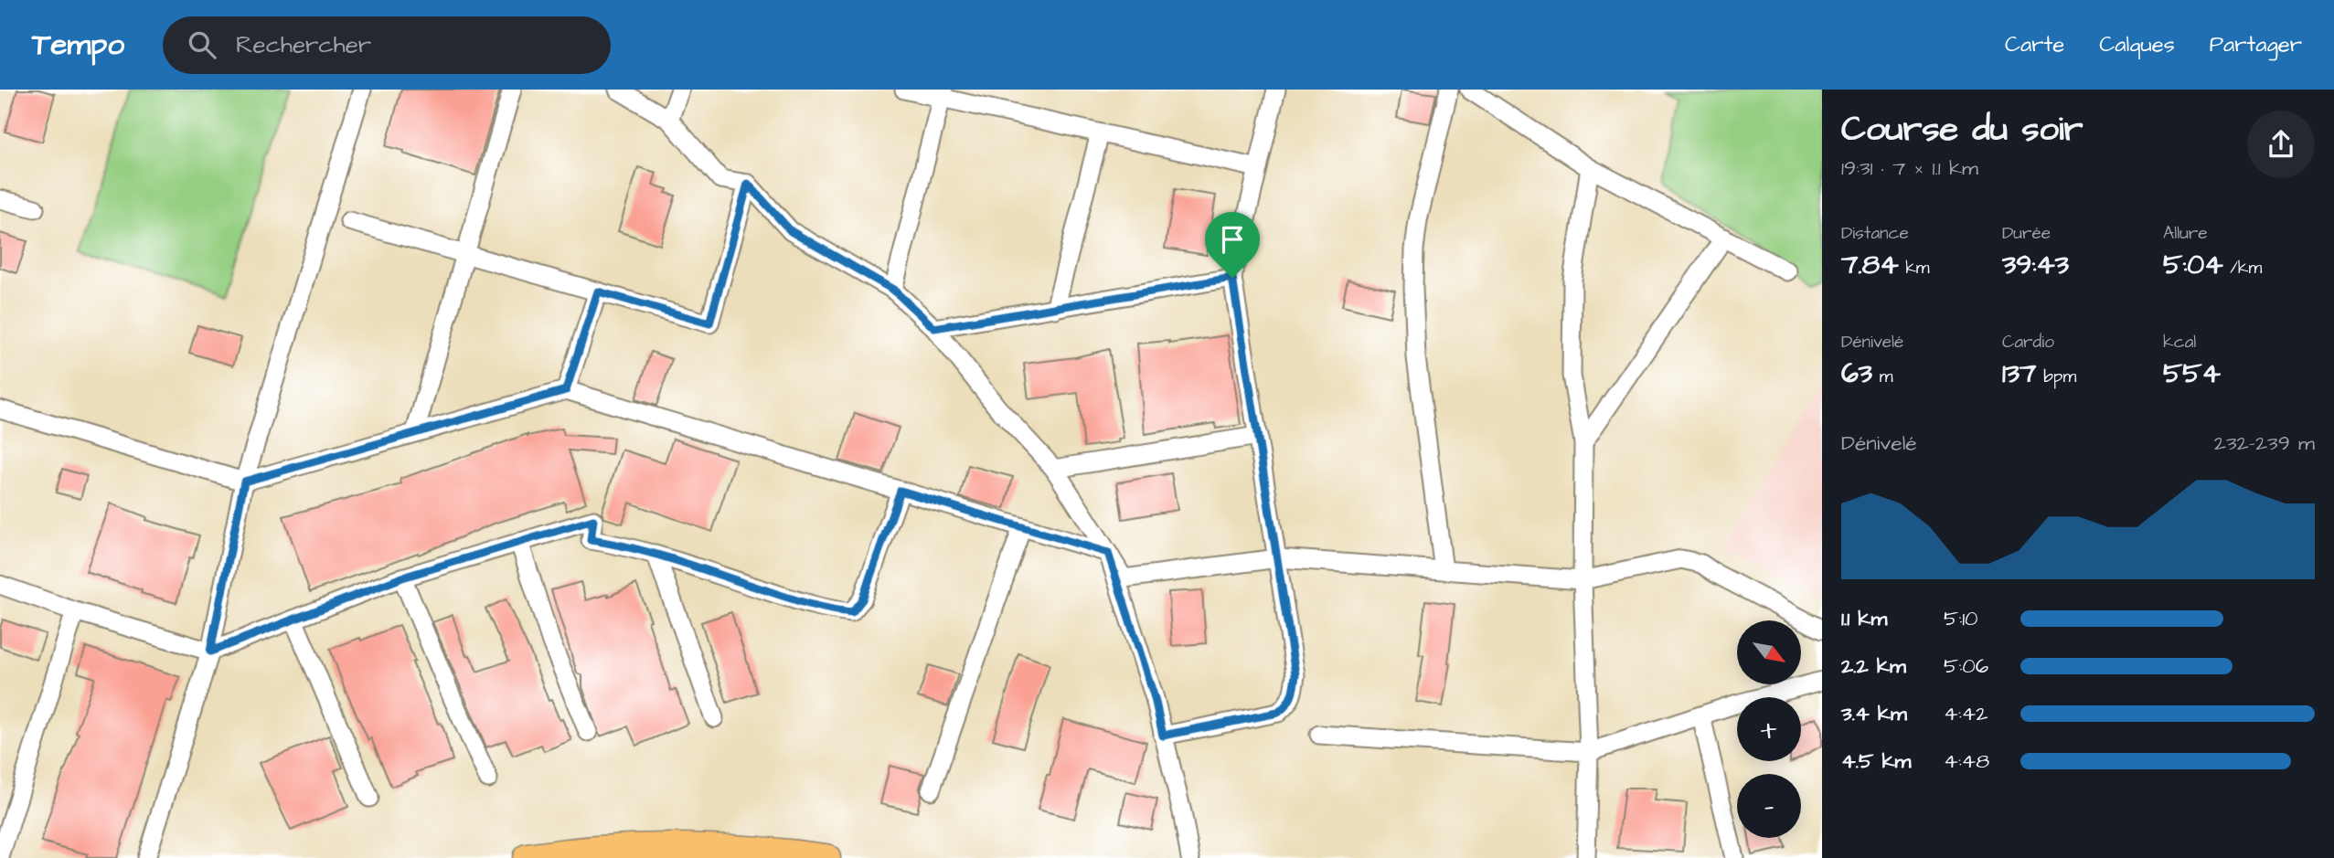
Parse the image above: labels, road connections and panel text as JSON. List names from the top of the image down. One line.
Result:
{"north":"bottom right","page":{"header":"Tempo","search":"Rechercher","nav":["Carte","Calques","Partager"],"heading":["Course du soir","19:31 · 7 × 1.1 km"],"stats":[["Distance","7.84 km"],["Durée","39:43"],["Allure","5:04 /km"],["Dénivelé","63 m"],["Cardio","137 bpm"],["kcal","554"]],"chart":["Dénivelé","232–239 m"],"list":[{"name":"1.1 km","note":"5:10"},{"name":"2.2 km","note":"5:06"},{"name":"3.4 km","note":"4:42"},{"name":"4.5 km","note":"4:48"}],"map_buttons":["+","−"]}}
